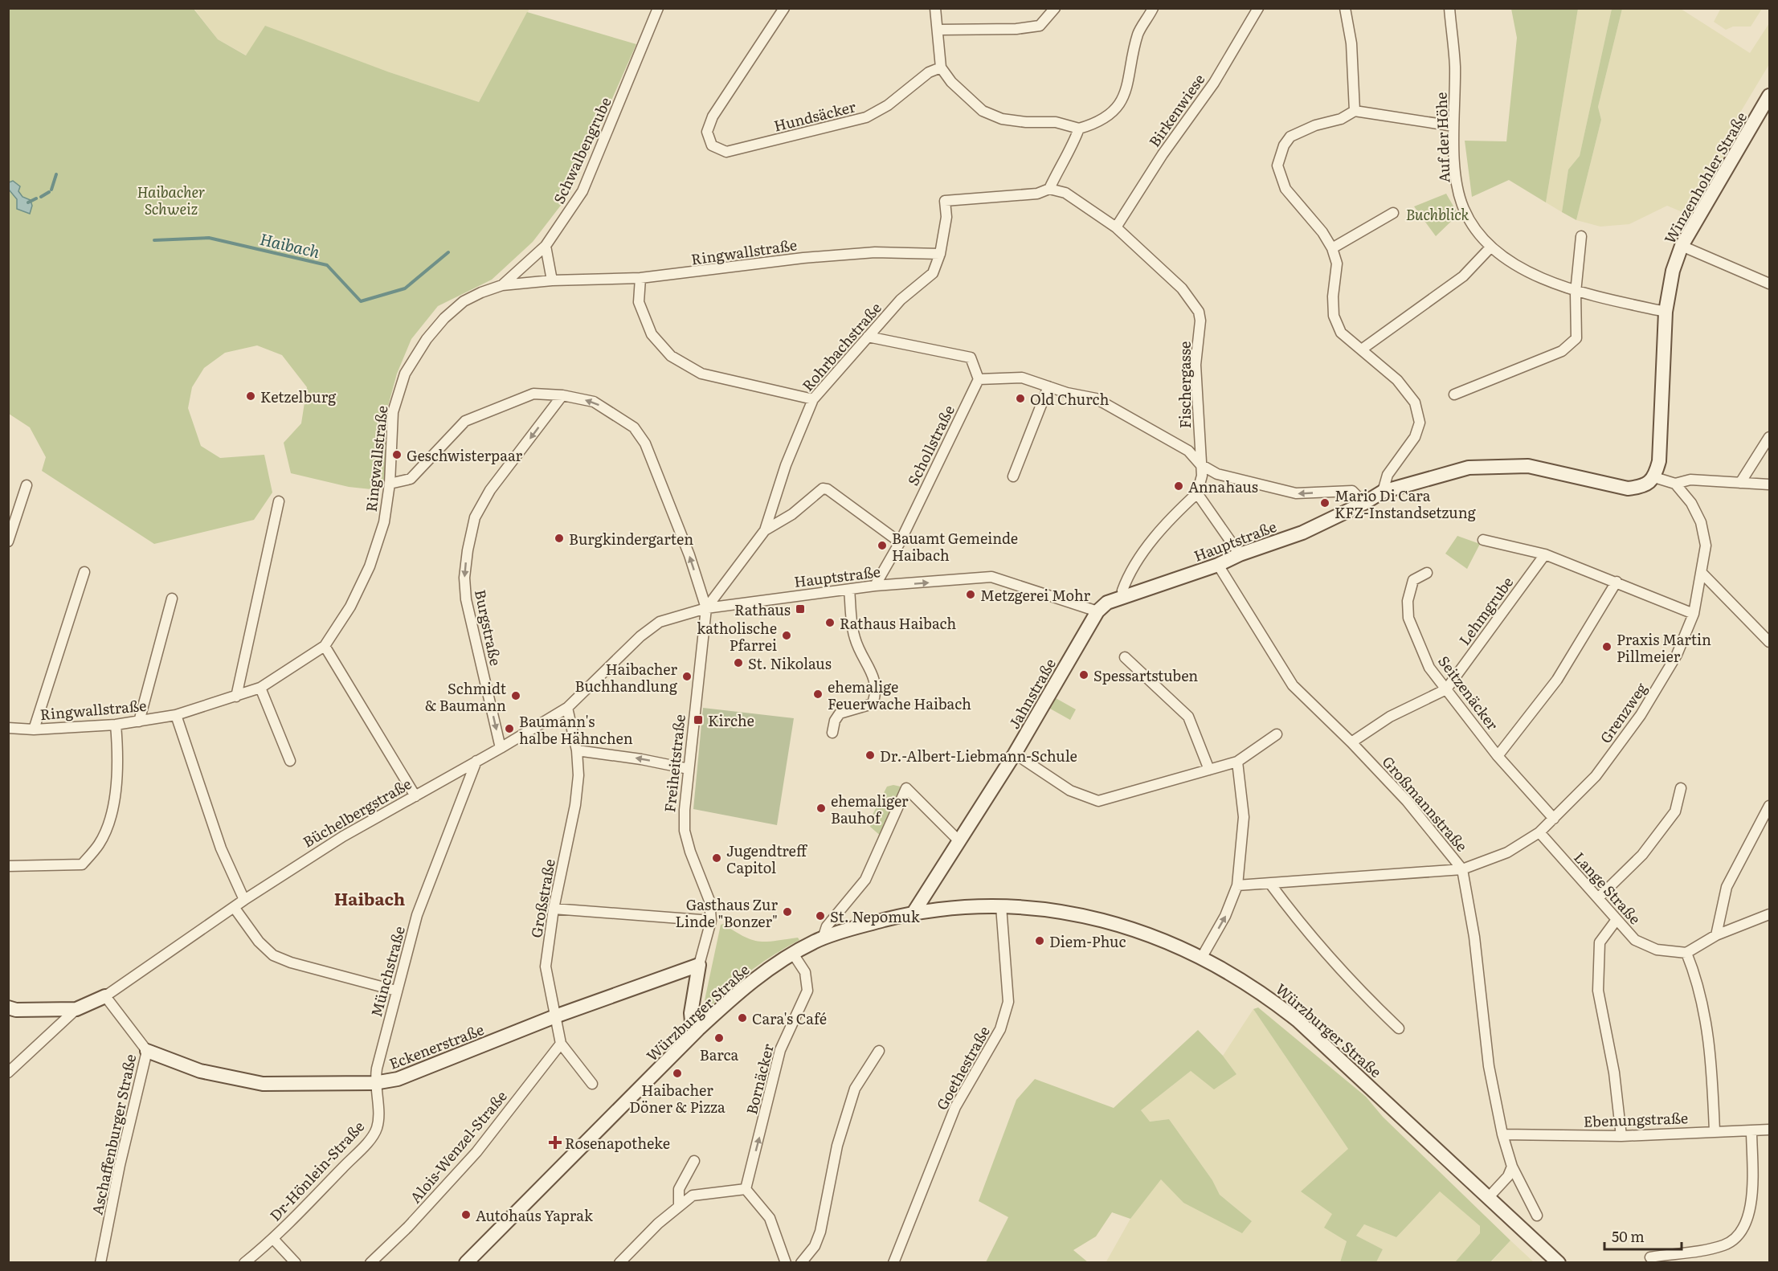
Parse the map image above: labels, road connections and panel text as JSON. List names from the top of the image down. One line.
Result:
{"streets":{"street":["Birkenwiese","Hundsäcker","Auf der Höhe","Schwalbengrube","Winzenhohler Straße","Ringwallstraße","Rohrbachstraße","Fischergasse","Schollstraße","Hauptstraße","Lehmgrube","Burgstraße","Seitzenäcker","Jahnstraße","Grenzweg","Freiheitstraße","Großmannstraße","Büchelbergstraße","Lange Straße","Großstraße","Münchstraße","Würzburger Straße","Eckenerstraße","Goethestraße","Bornäcker","Ebenungstraße","Aschaffenburger Straße","Alois-Wenzel-Straße","Dr-Hönlein-Straße"]},"crossings":[["Birkenwiese","Fischergasse"],["Auf der Höhe","Winzenhohler Straße"],["Schwalbengrube","Ringwallstraße"],["Winzenhohler Straße","Hauptstraße"],["Ringwallstraße","Rohrbachstraße"],["Rohrbachstraße","Fischergasse"],["Rohrbachstraße","Hauptstraße"],["Rohrbachstraße","Freiheitstraße"],["Rohrbachstraße","Büchelbergstraße"],["Schollstraße","Hauptstraße"],["Hauptstraße","Jahnstraße"],["Hauptstraße","Freiheitstraße"],["Hauptstraße","Großmannstraße"],["Hauptstraße","Büchelbergstraße"],["Lehmgrube","Seitzenäcker"],["Lehmgrube","Großmannstraße"],["Burgstraße","Büchelbergstraße"],["Seitzenäcker","Grenzweg"],["Jahnstraße","Würzburger Straße"],["Grenzweg","Großmannstraße"],["Grenzweg","Lange Straße"],["Freiheitstraße","Büchelbergstraße"],["Freiheitstraße","Würzburger Straße"],["Freiheitstraße","Eckenerstraße"],["Großmannstraße","Ebenungstraße"],["Büchelbergstraße","Großstraße"],["Büchelbergstraße","Münchstraße"],["Büchelbergstraße","Aschaffenburger Straße"],["Großstraße","Eckenerstraße"],["Großstraße","Alois-Wenzel-Straße"],["Münchstraße","Eckenerstraße"],["Münchstraße","Dr-Hönlein-Straße"],["Würzburger Straße","Goethestraße"],["Würzburger Straße","Bornäcker"],["Eckenerstraße","Aschaffenburger Straße"],["Eckenerstraße","Dr-Hönlein-Straße"]],"one_way":["Burgstraße"],"districts":["Haibach"],"water":["Haibach"],"parks":["Haibacher Schweiz","Buchblick"],"places":{"other":["Ketzelburg","Old Church","Geschwisterpaar","Annahaus","Mario Di Cara KFZ-Instandsetzung","Burgkindergarten","Bauamt Gemeinde Haibach","Metzgerei Mohr","Rathaus Haibach","katholische Pfarrei","Praxis Martin Pillmeier","St. Nikolaus","Spessartstuben","Haibacher Buchhandlung","ehemalige Feuerwache Haibach","Schmidt & Baumann","Baumann's halbe Hähnchen","Dr.-Albert-Liebmann-Schule","ehemaliger Bauhof","Jugendtreff Capitol","Gasthaus Zur Linde \"Bonzer\"","St. Nepomuk","Diem-Phuc","Cara's Café","Barca","Haibacher Döner & Pizza","Autohaus Yaprak"],"transit":["Rathaus","Kirche"],"health":["Rosenapotheke"]},"scale_bar":"50 m"}
